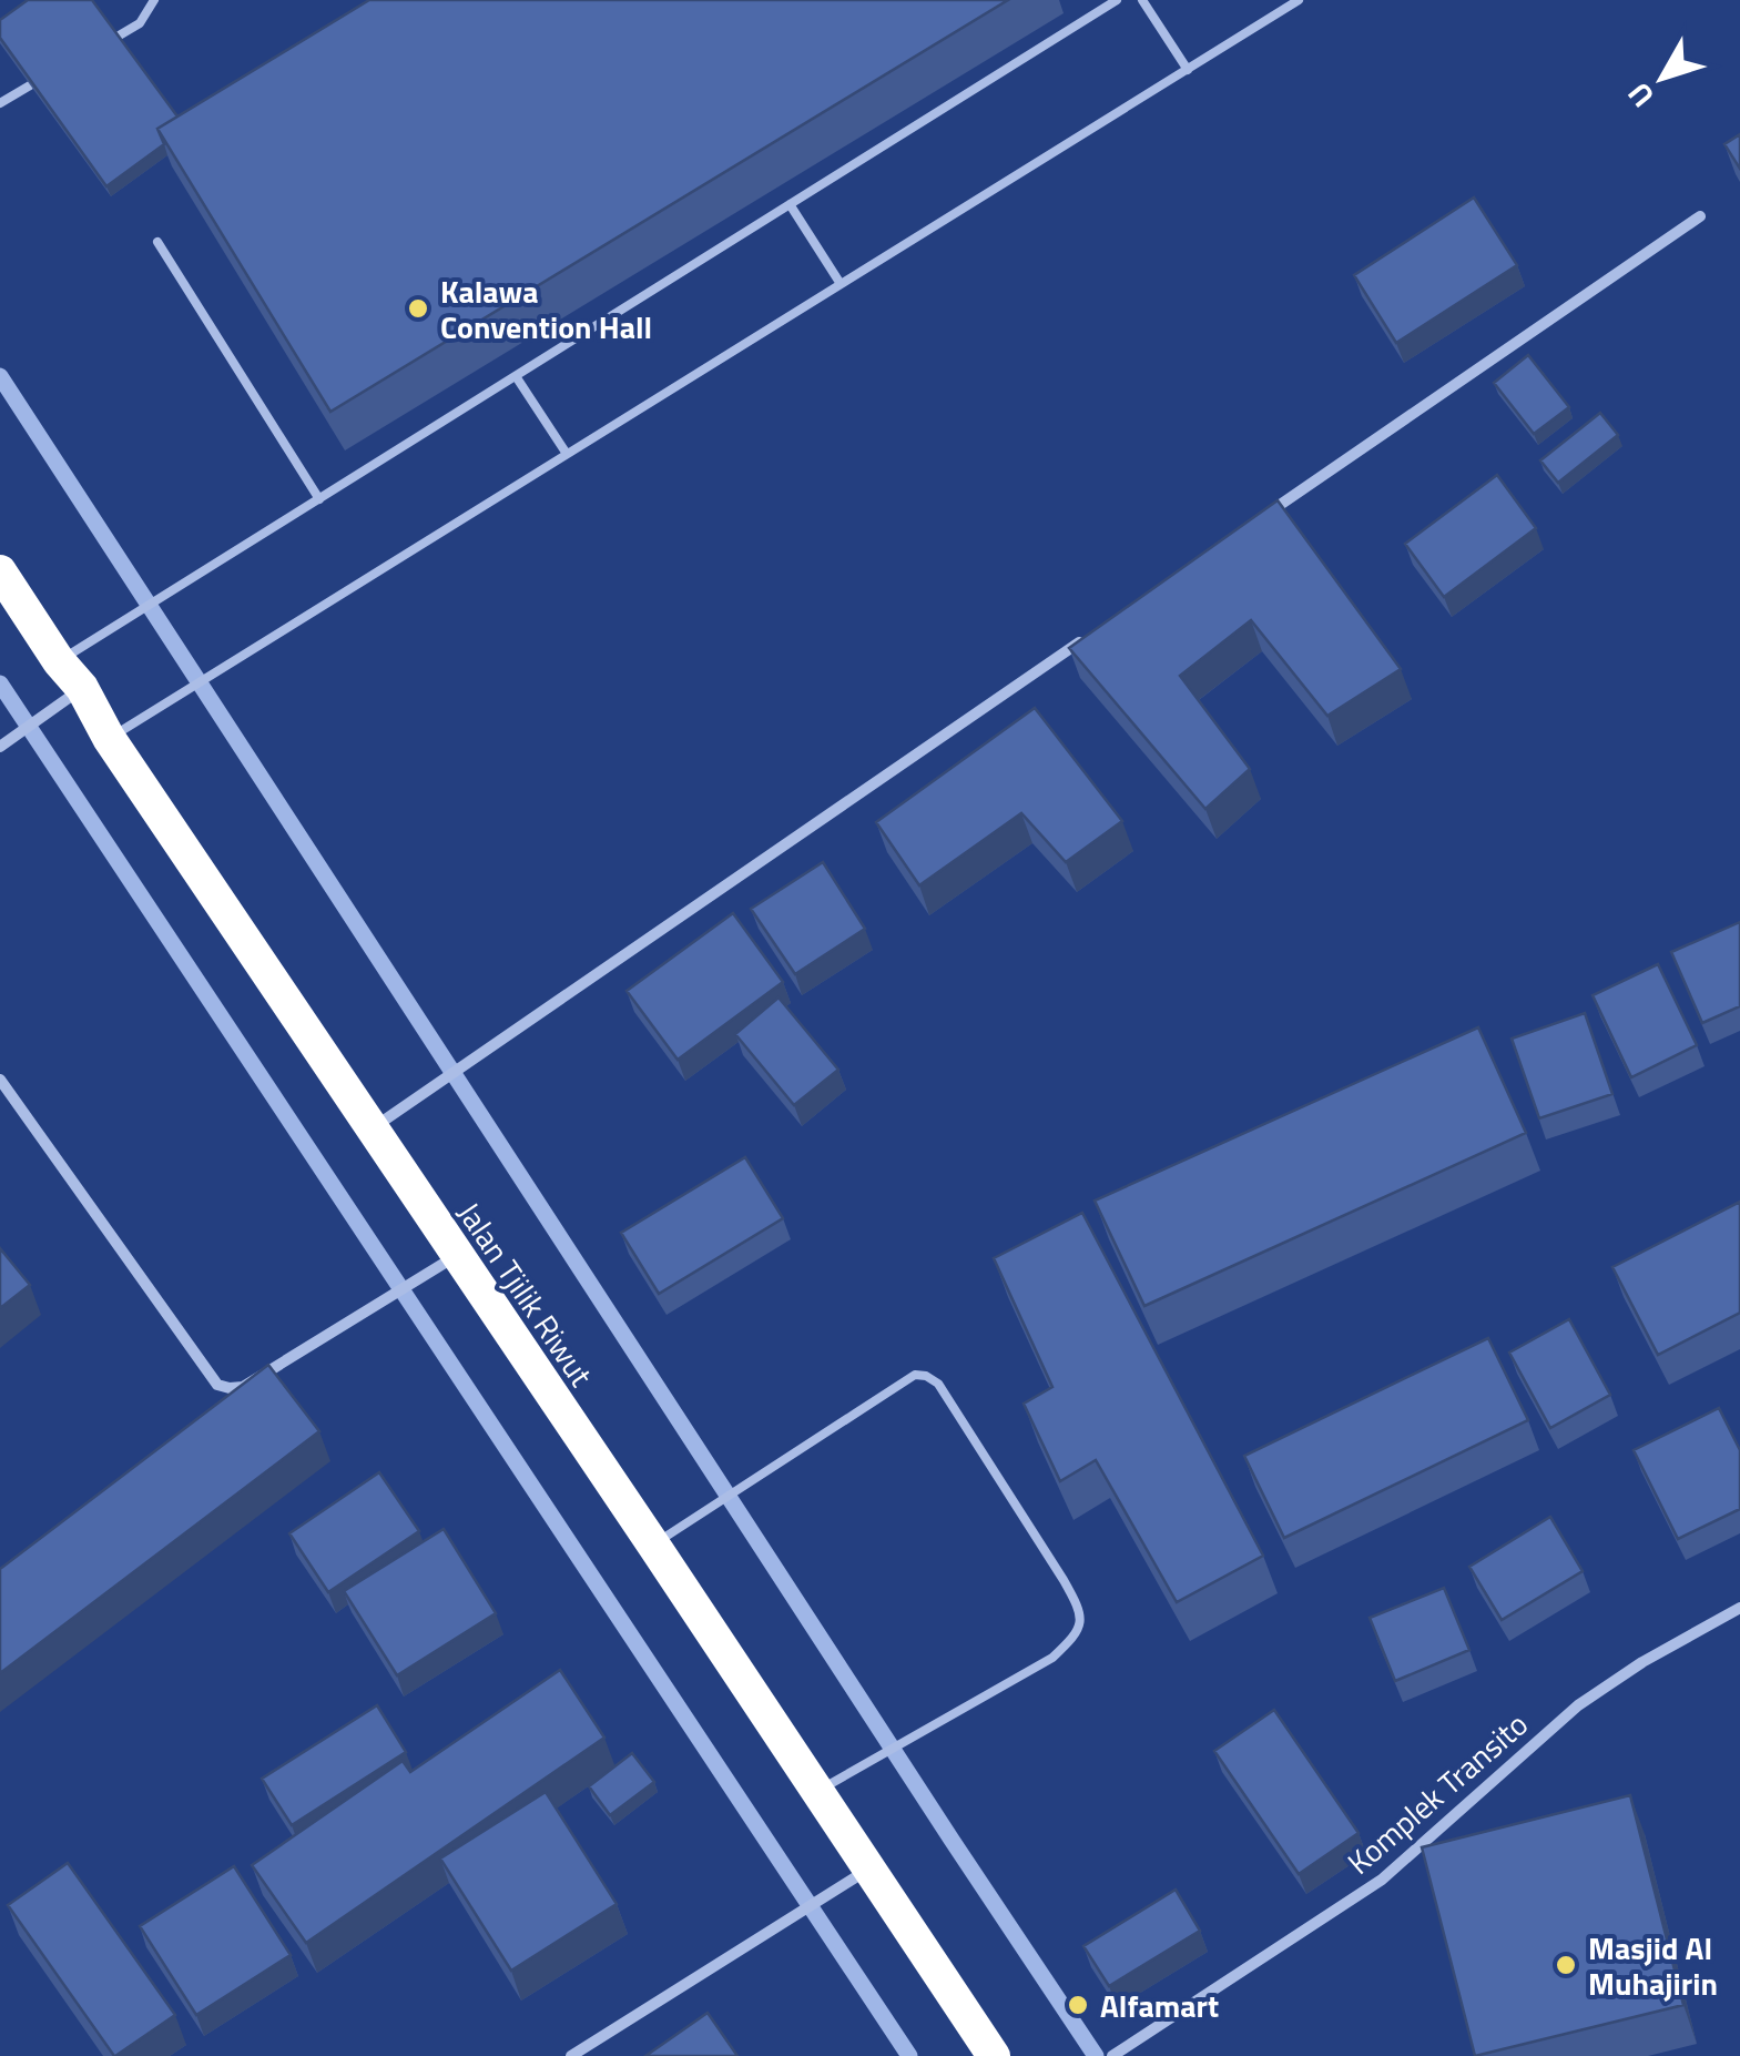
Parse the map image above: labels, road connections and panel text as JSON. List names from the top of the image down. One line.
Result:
{"streets":{"highway":["Jalan Tjilik Riwut"],"street":["Komplek Transito"]},"places":["Kalawa Convention Hall","Masjid Al Muhajirin","Alfamart"],"north":"bottom left"}
